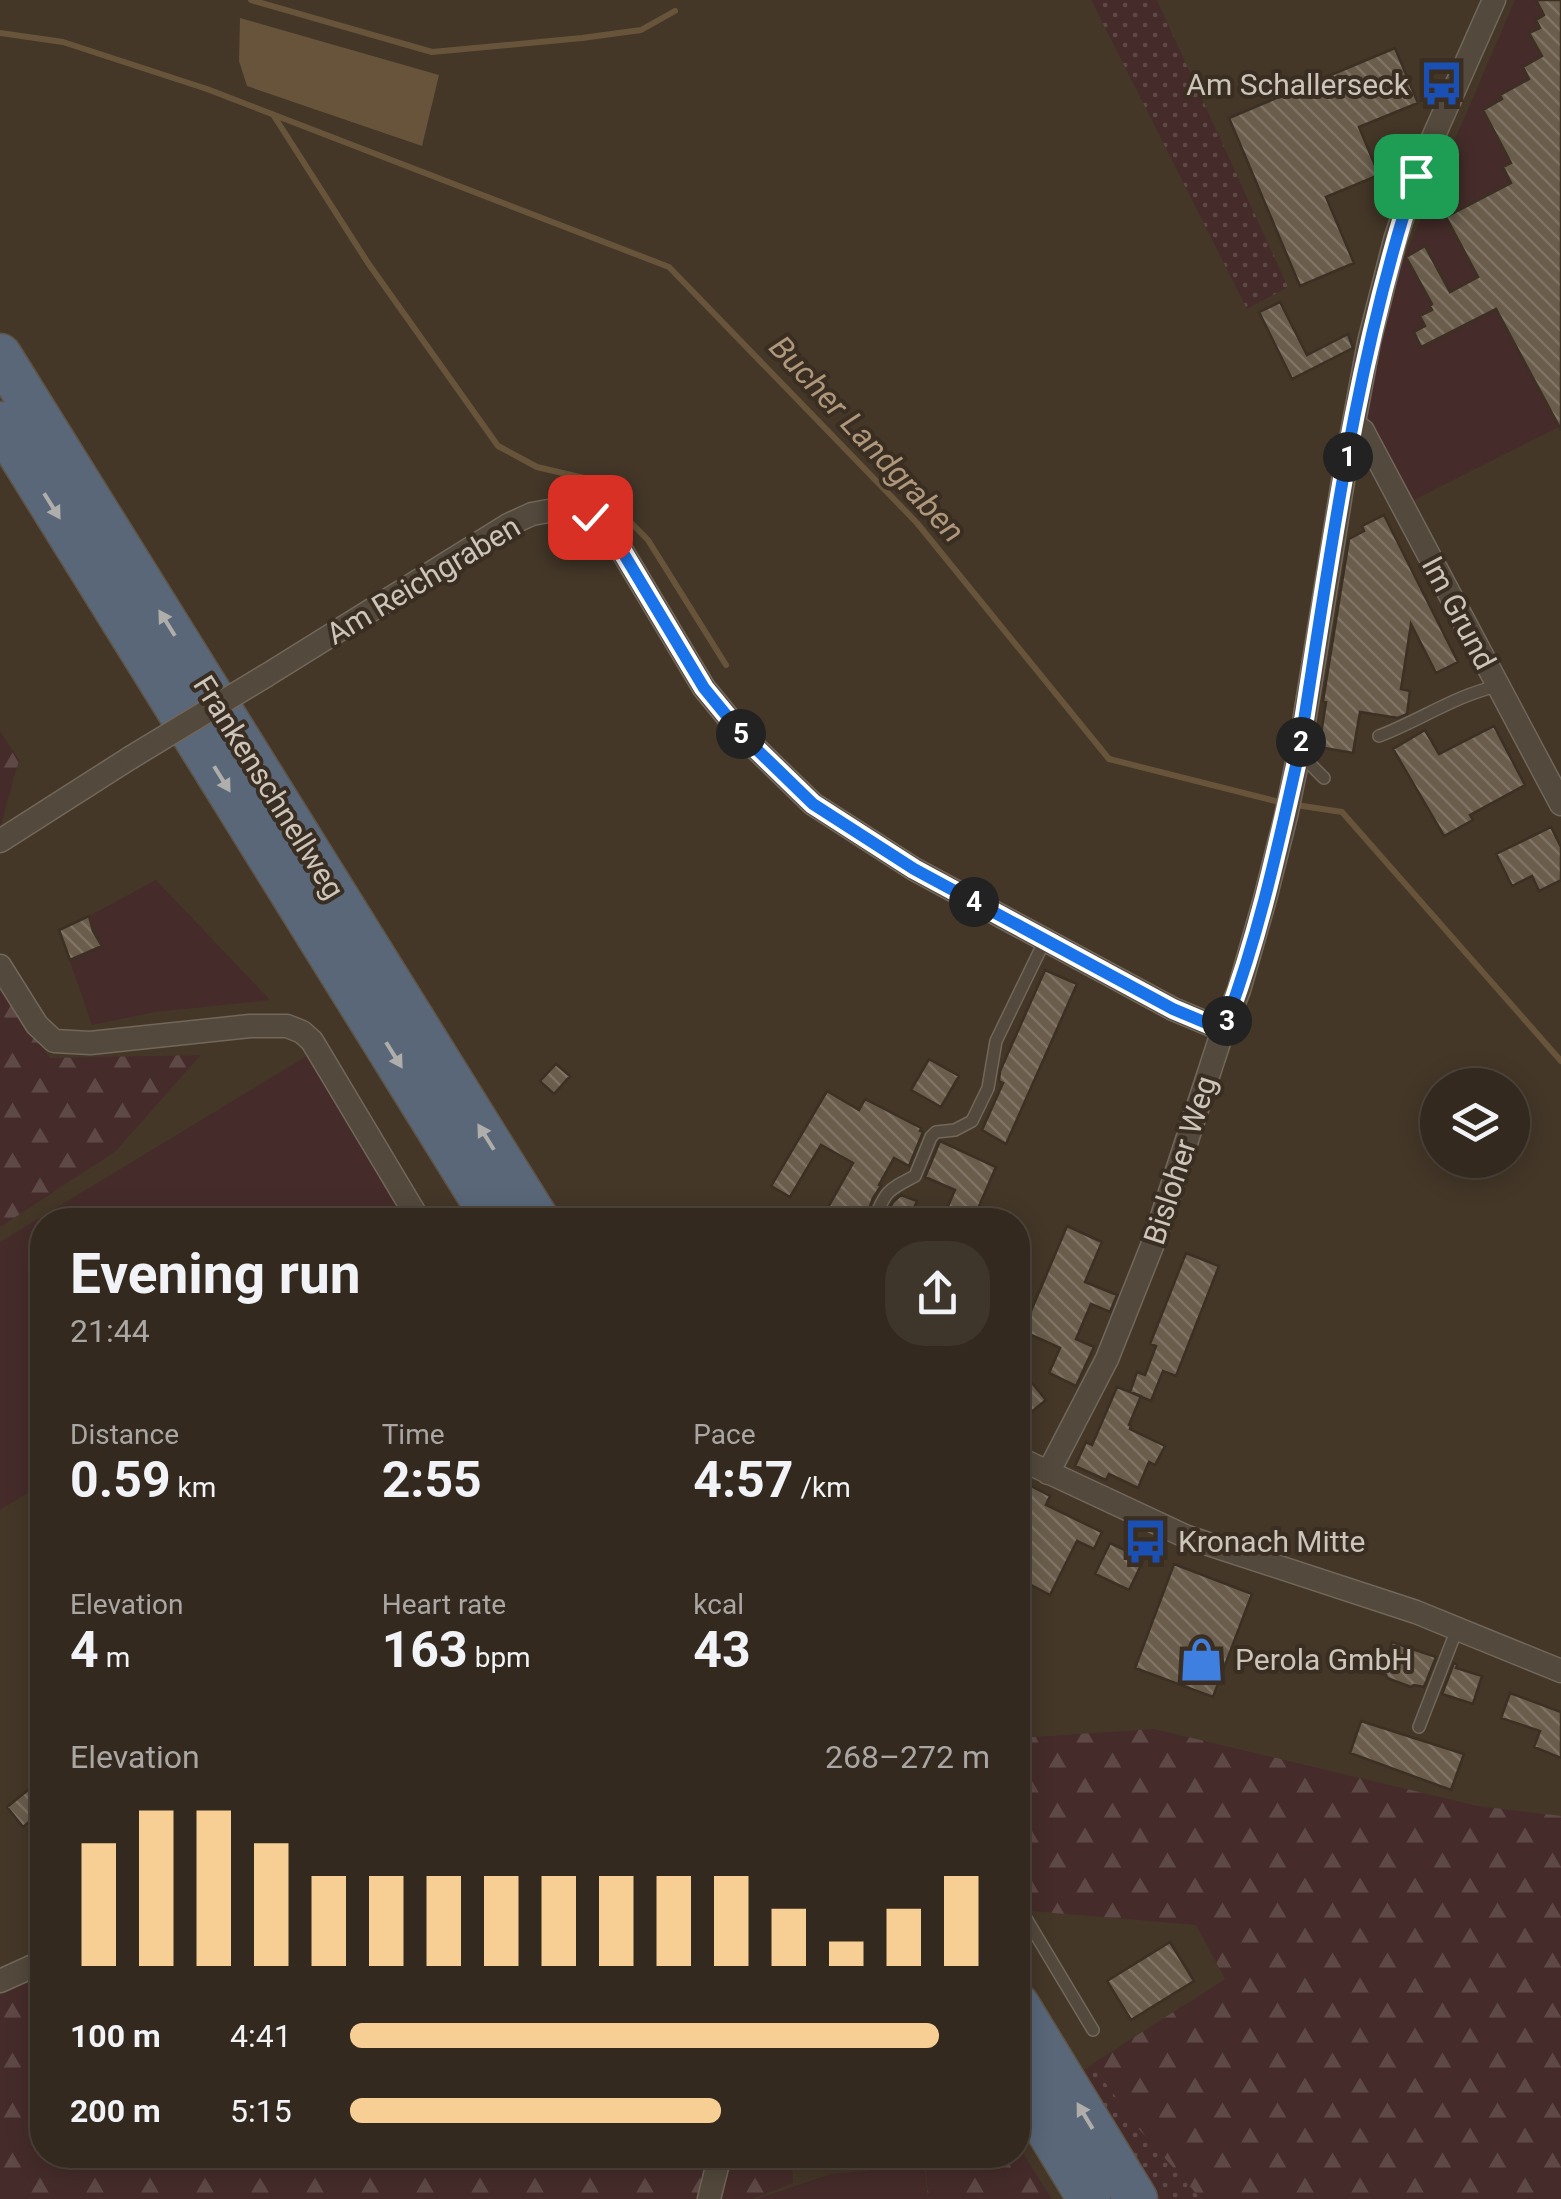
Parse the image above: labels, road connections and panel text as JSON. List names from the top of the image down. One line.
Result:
{"streets":{"highway":["Frankenschnellweg"],"street":["Am Reichgraben","Im Grund","Bisloher Weg"]},"crossings":[["Am Reichgraben","Bisloher Weg"],["Im Grund","Bisloher Weg"]],"water":["Bucher Landgraben"],"places":{"bus stop":["Am Schallerseck","Kronach Mitte"],"shop":["Perola GmbH"]},"page":{"pins":["1","5","2","4","3"],"heading":["Evening run","21:44"],"stats":[["Distance","0.59 km"],["Time","2:55"],["Pace","4:57 /km"],["Elevation","4 m"],["Heart rate","163 bpm"],["kcal","43"]],"chart":["Elevation","268–272 m"],"list":[{"name":"100 m","note":"4:41"},{"name":"200 m","note":"5:15"}]}}
